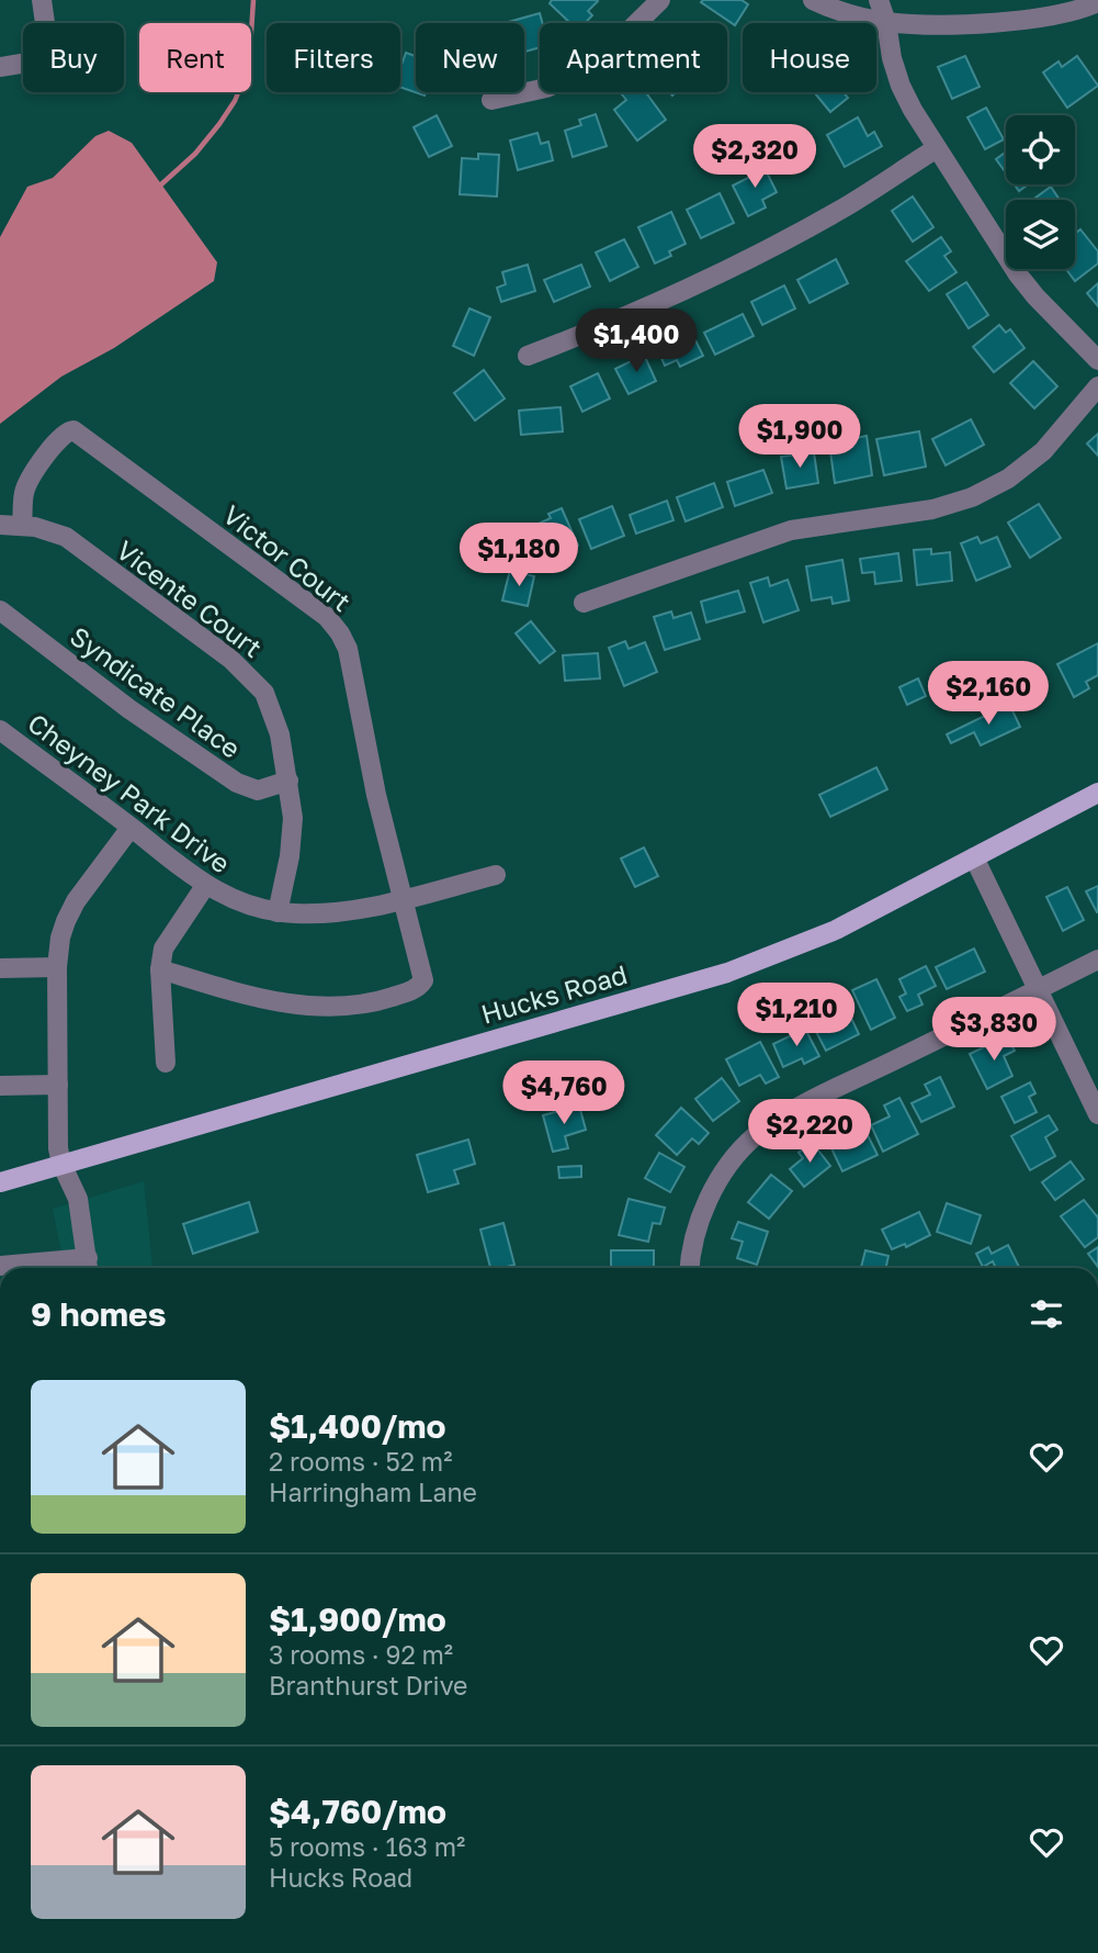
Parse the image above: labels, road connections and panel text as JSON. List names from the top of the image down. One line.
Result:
{"streets":{"main road":["Hucks Road"],"street":["Victor Court","Vicente Court","Syndicate Place","Cheyney Park Drive"]},"crossings":[["Victor Court","Vicente Court"],["Victor Court","Cheyney Park Drive"],["Vicente Court","Syndicate Place"],["Vicente Court","Cheyney Park Drive"]],"page":{"chip":["Buy","Rent","Filters","New","Apartment","House"],"price":["$2,320","$1,400","$1,900","$1,180","$2,160","$1,210","$3,830","$4,760","$2,220"],"heading":"9 homes","list":[{"name":"$1,400/mo","note":"2 rooms · 52 m² · Harringham Lane"},{"name":"$1,900/mo","note":"3 rooms · 92 m² · Branthurst Drive"},{"name":"$4,760/mo","note":"5 rooms · 163 m² · Hucks Road"}]}}
